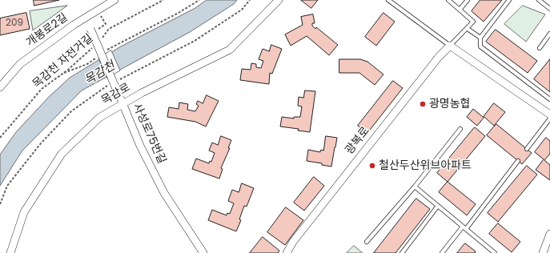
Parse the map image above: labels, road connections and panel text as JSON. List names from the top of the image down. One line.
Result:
{"streets":{"street":["개봉로2길","목감로","사성로75번길","광복로"],"path":["목감천 자전거길"]},"crossings":[["개봉로2길","사성로75번길"],["목감로","사성로75번길"]],"water":["목감천"],"places":["광명농협","철산두산위브아파트"],"house_numbers":["209"]}
